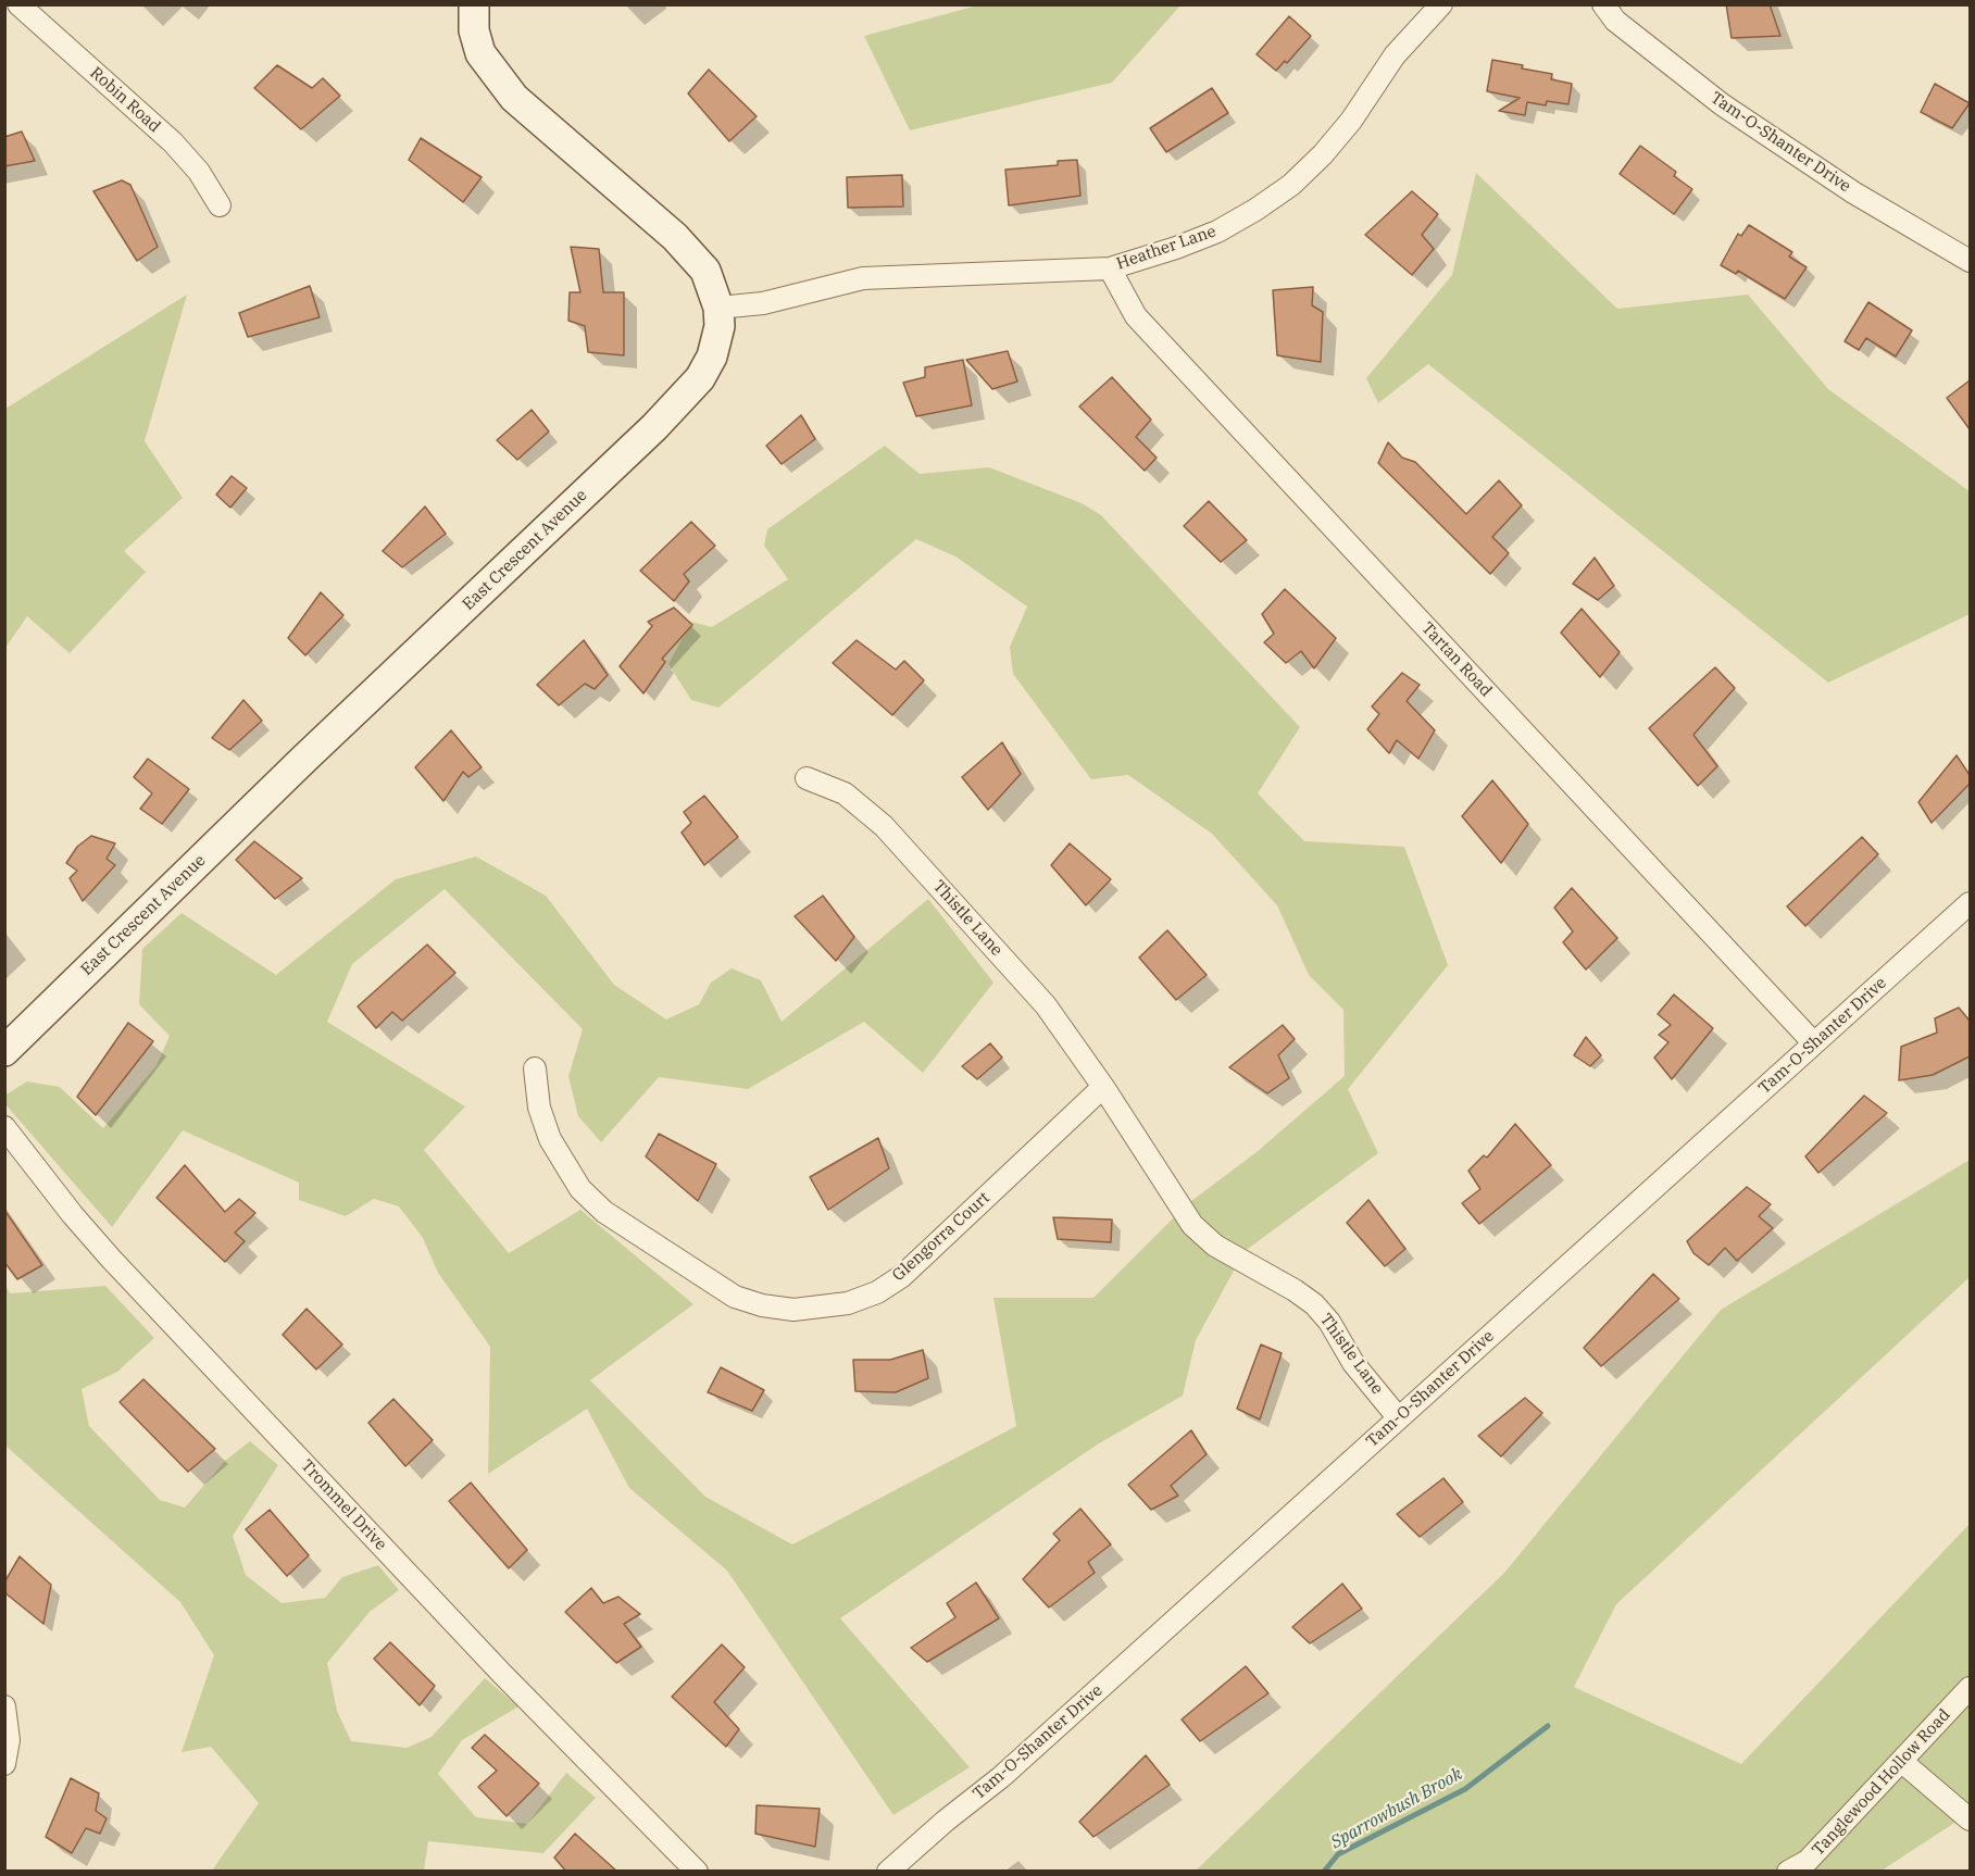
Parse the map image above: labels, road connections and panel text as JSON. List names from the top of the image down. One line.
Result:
{"streets":{"street":["Robin Road","Tam-O-Shanter Drive","Heather Lane","East Crescent Avenue","Tartan Road","Thistle Lane","Glengorra Court","Trommel Drive","Tanglewood Hollow Road"]},"crossings":[["Tam-O-Shanter Drive","Tartan Road"],["Tam-O-Shanter Drive","Thistle Lane"],["Heather Lane","East Crescent Avenue"],["Heather Lane","Tartan Road"],["Thistle Lane","Glengorra Court"]],"water":["Sparrowbush Brook"]}
